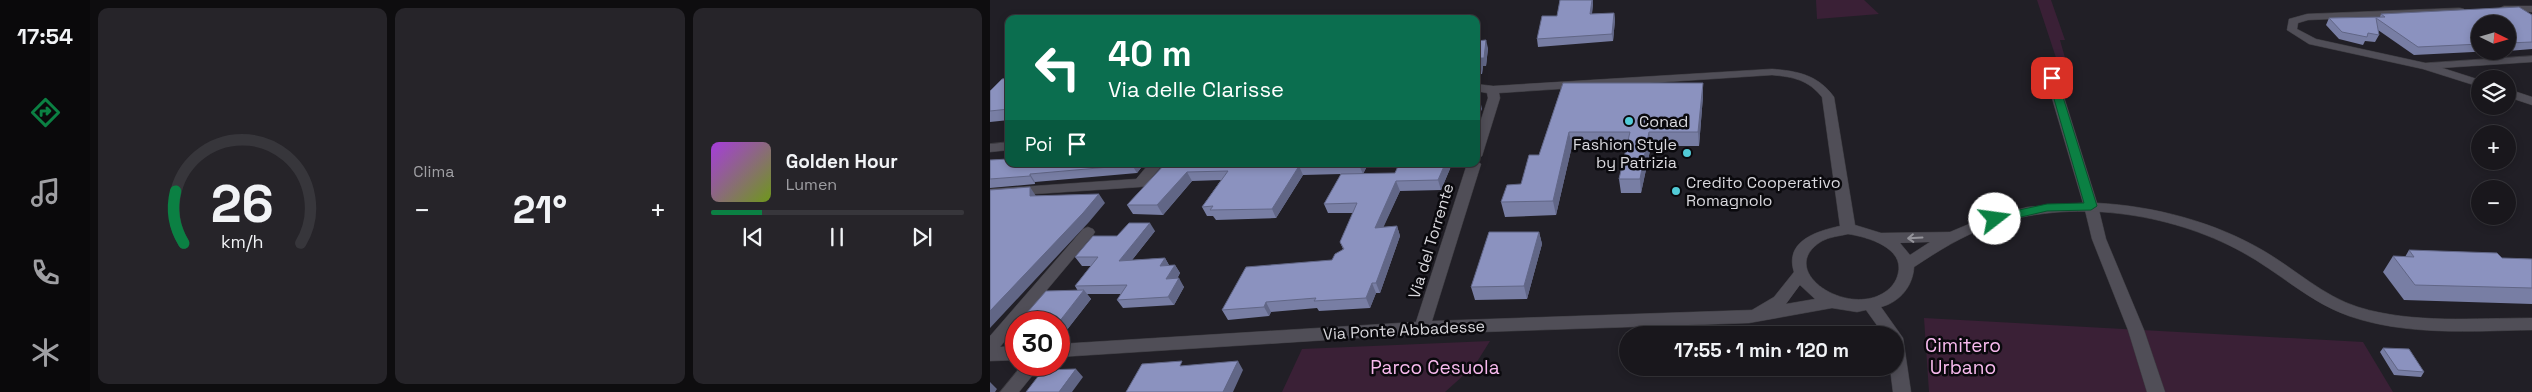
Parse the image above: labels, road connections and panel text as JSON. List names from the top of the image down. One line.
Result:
{"streets":{"street":["Via del Torrente","Via Ponte Abbadesse"]},"crossings":[["Via del Torrente","Via Ponte Abbadesse"]],"parks":["Cimitero Urbano","Parco Cesuola"],"places":["Conad","Fashion Style by Patrizia","Credito Cooperativo Romagnolo"],"north":"right","page":{"tabs":"17:54","tile":"Clima","map_buttons":["+","−"],"turn":["40 m","Via delle Clarisse"],"then":"Poi","song":["Golden Hour","Lumen"],"heat":["−","21°","+"],"limit":"30","trip":"17:55 · 1 min · 120 m","gauge":["26","km/h"]}}
